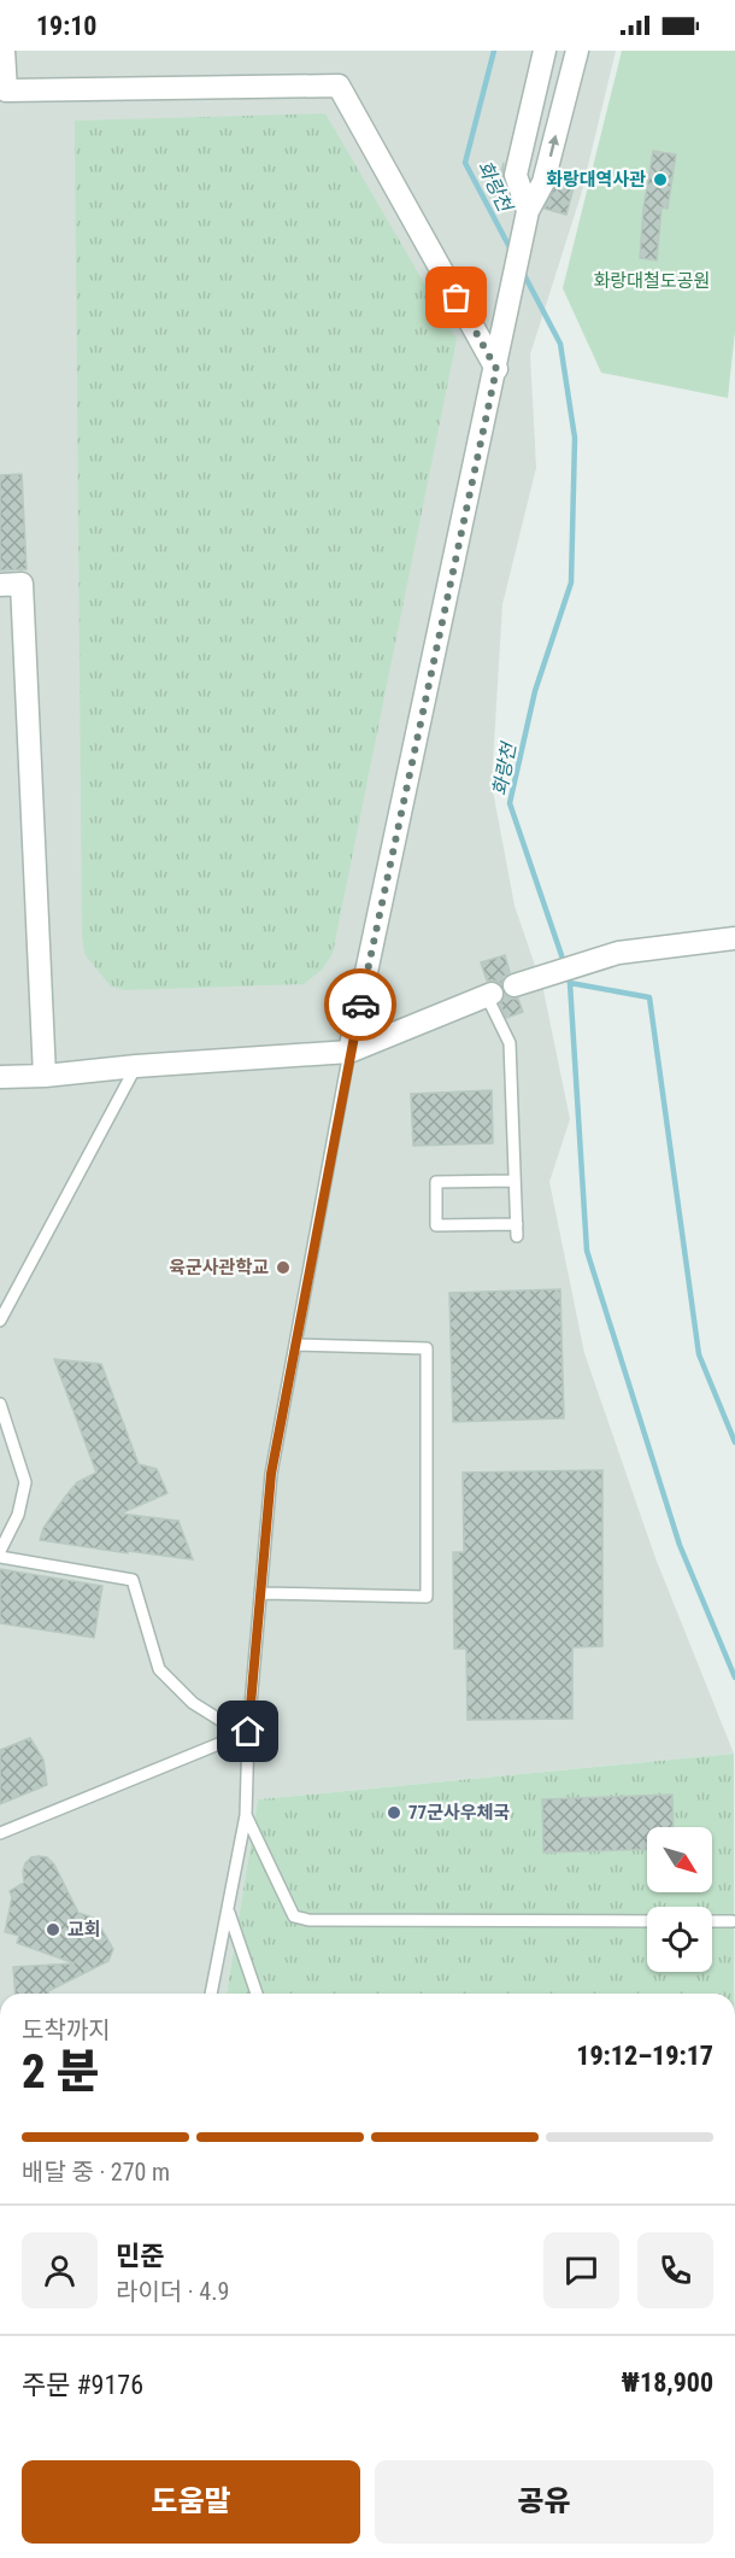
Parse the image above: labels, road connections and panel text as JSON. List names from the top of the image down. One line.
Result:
{"water":["화랑천"],"parks":["화랑대철도공원"],"places":["화랑대역사관","육군사관학교","77군사우체국","교회"],"north":"bottom right","page":{"status":"19:10","heading":["2 분","도착까지","19:12–19:17"],"panel":["민준","라이더 · 4.9","주문 #9176","₩18,900"],"bar":"배달 중 · 270 m","buttons":["도움말","공유"]}}
